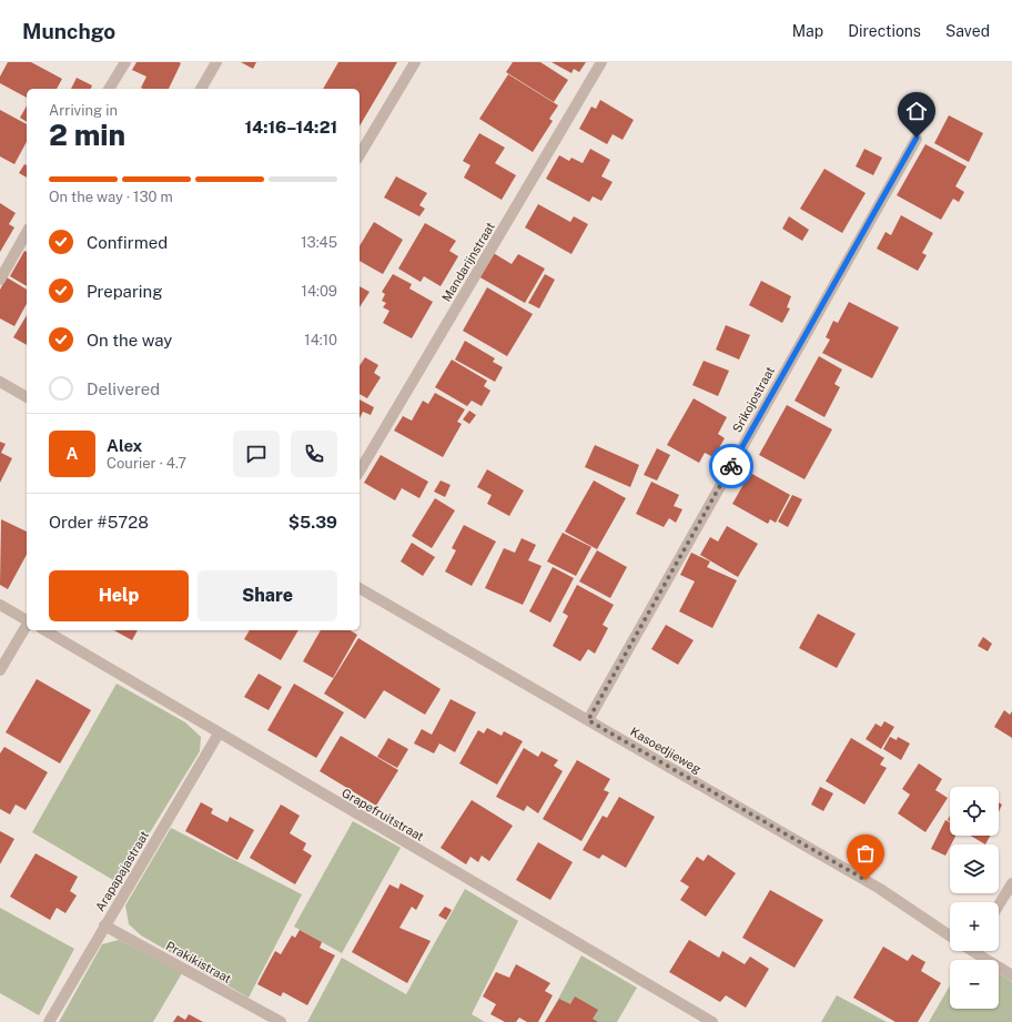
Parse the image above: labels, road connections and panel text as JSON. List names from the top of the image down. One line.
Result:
{"streets":{"street":["Mandarijnstraat","Srikojostraat","Kasoedjieweg","Grapefruitstraat","Arapapajastraat","Prakikistraat"]},"crossings":[["Srikojostraat","Kasoedjieweg"],["Grapefruitstraat","Arapapajastraat"],["Arapapajastraat","Prakikistraat"]],"page":{"header":"Munchgo","nav":["Map","Directions","Saved"],"heading":["2 min","Arriving in","14:16–14:21"],"panel":["Alex","Courier · 4.7","Order #5728","$5.39"],"bar":"On the way · 130 m","list":[["Confirmed","13:45"],["Preparing","14:09"],["On the way","14:10"],"Delivered"],"round":"A","buttons":["Help","Share"],"map_buttons":["+","−"]}}
